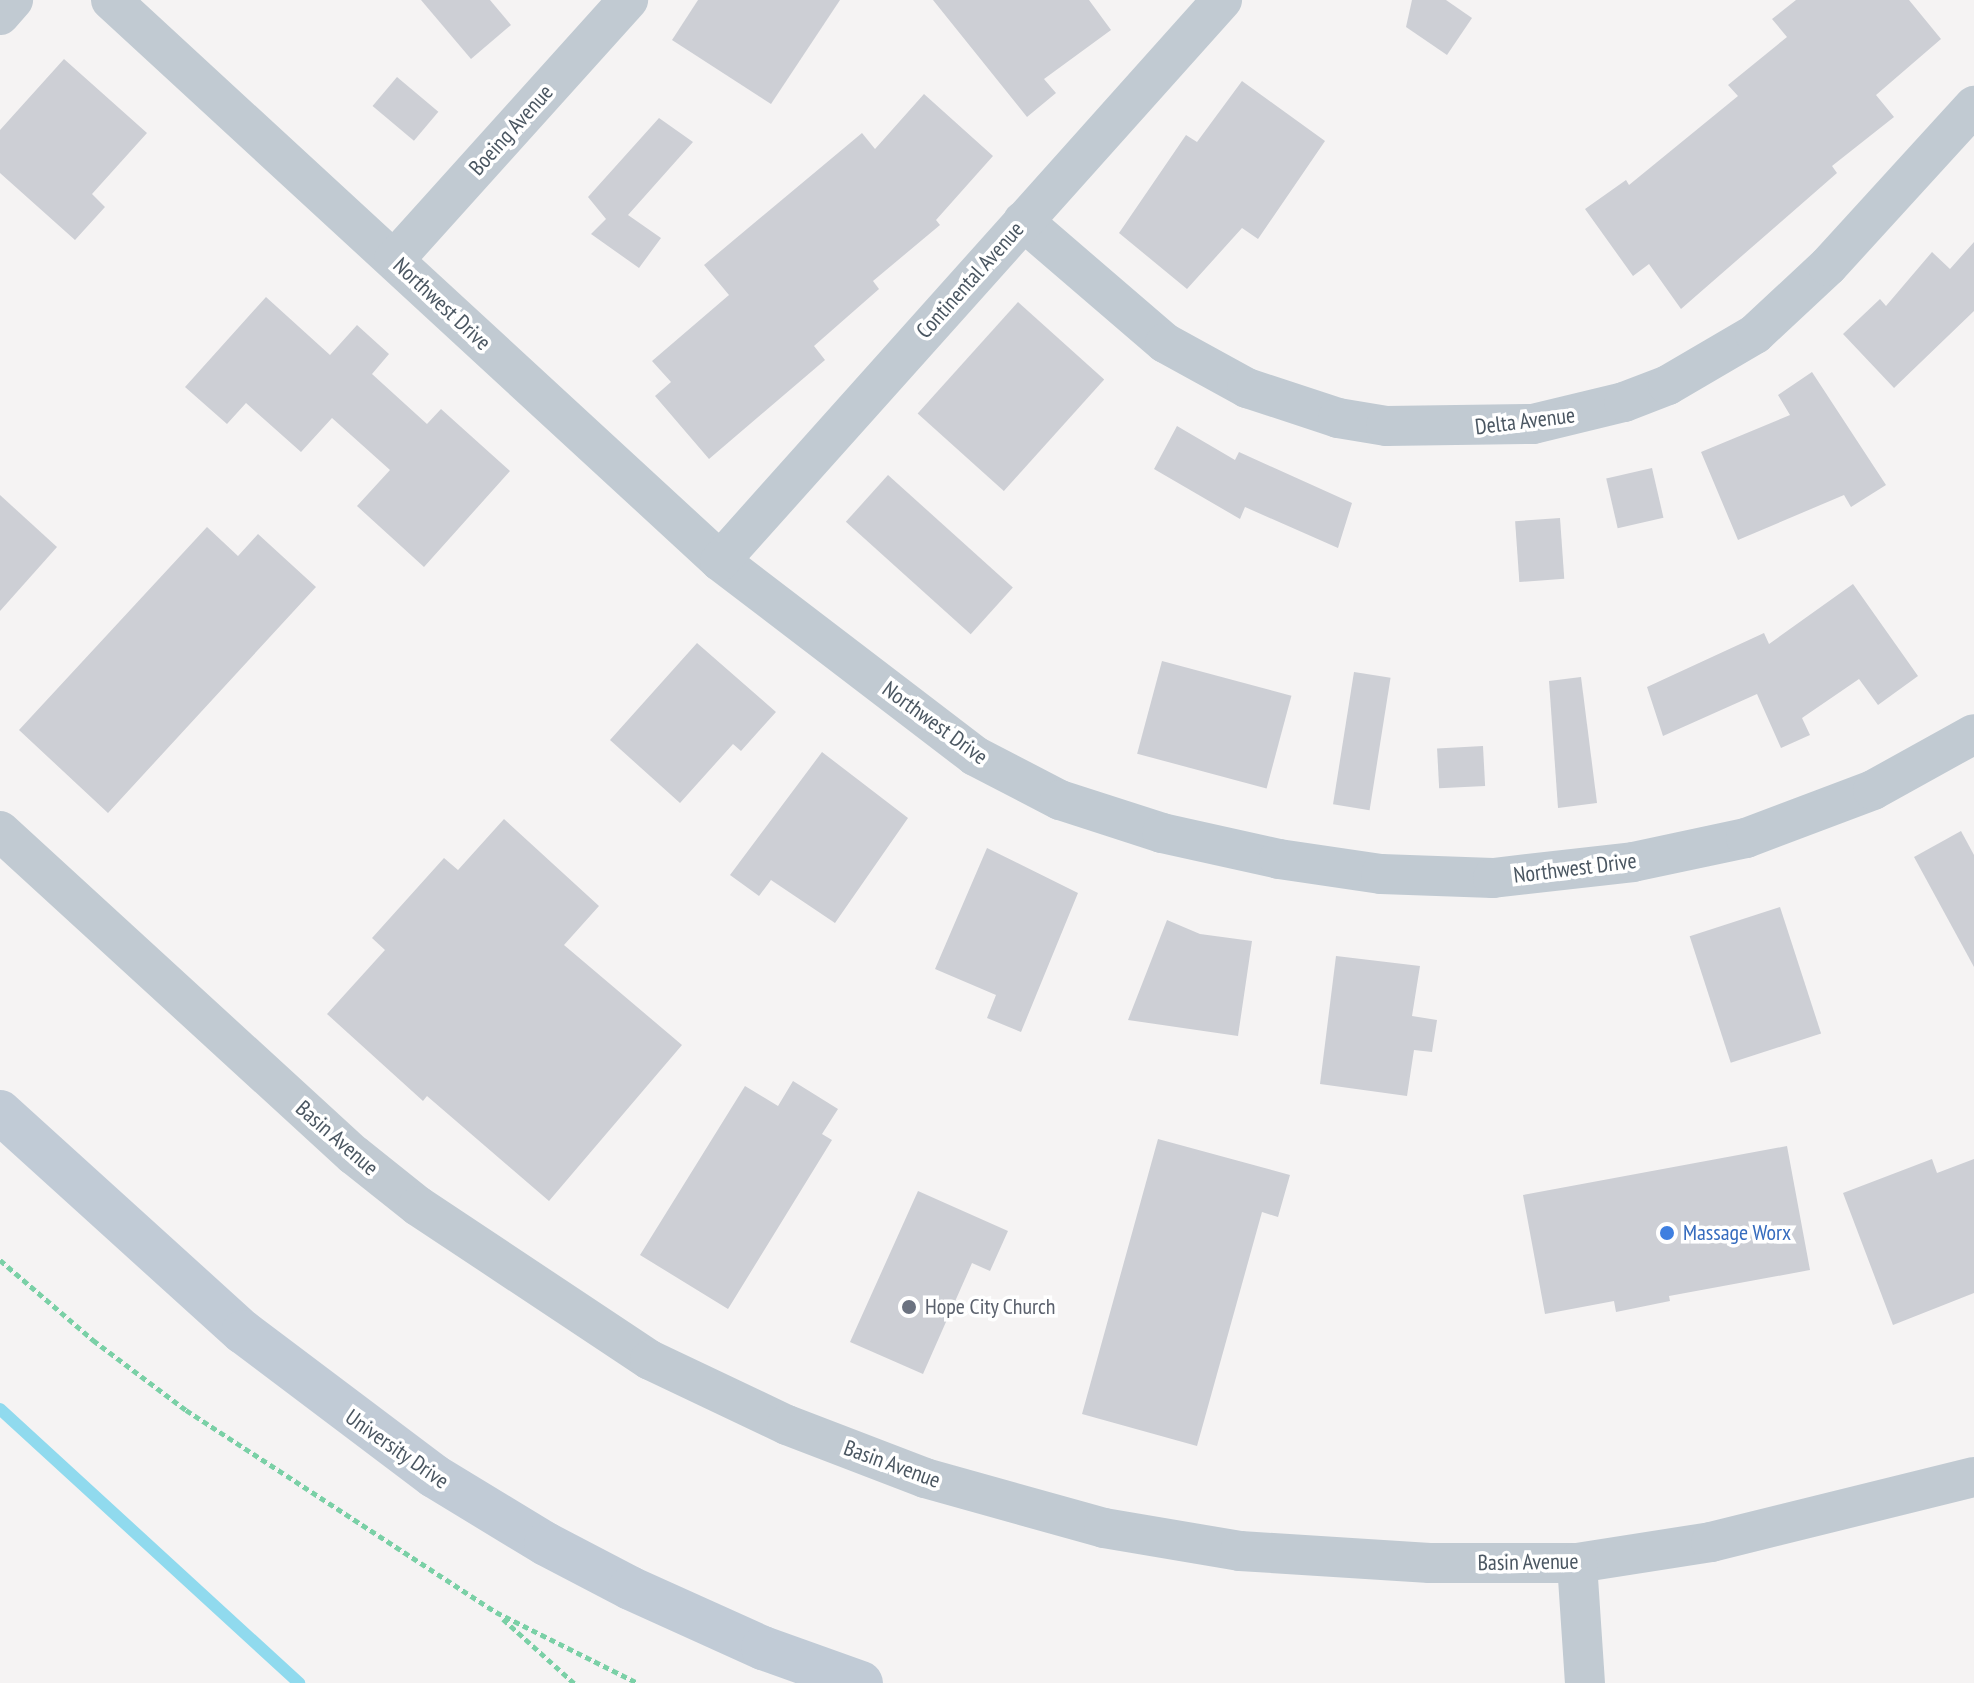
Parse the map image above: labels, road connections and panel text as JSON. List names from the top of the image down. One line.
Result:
{"streets":{"main road":["University Drive"],"street":["Boeing Avenue","Continental Avenue","Northwest Drive","Delta Avenue","Basin Avenue"]},"crossings":[["Boeing Avenue","Northwest Drive"],["Continental Avenue","Northwest Drive"],["Continental Avenue","Delta Avenue"]],"places":["Massage Worx","Hope City Church"]}
